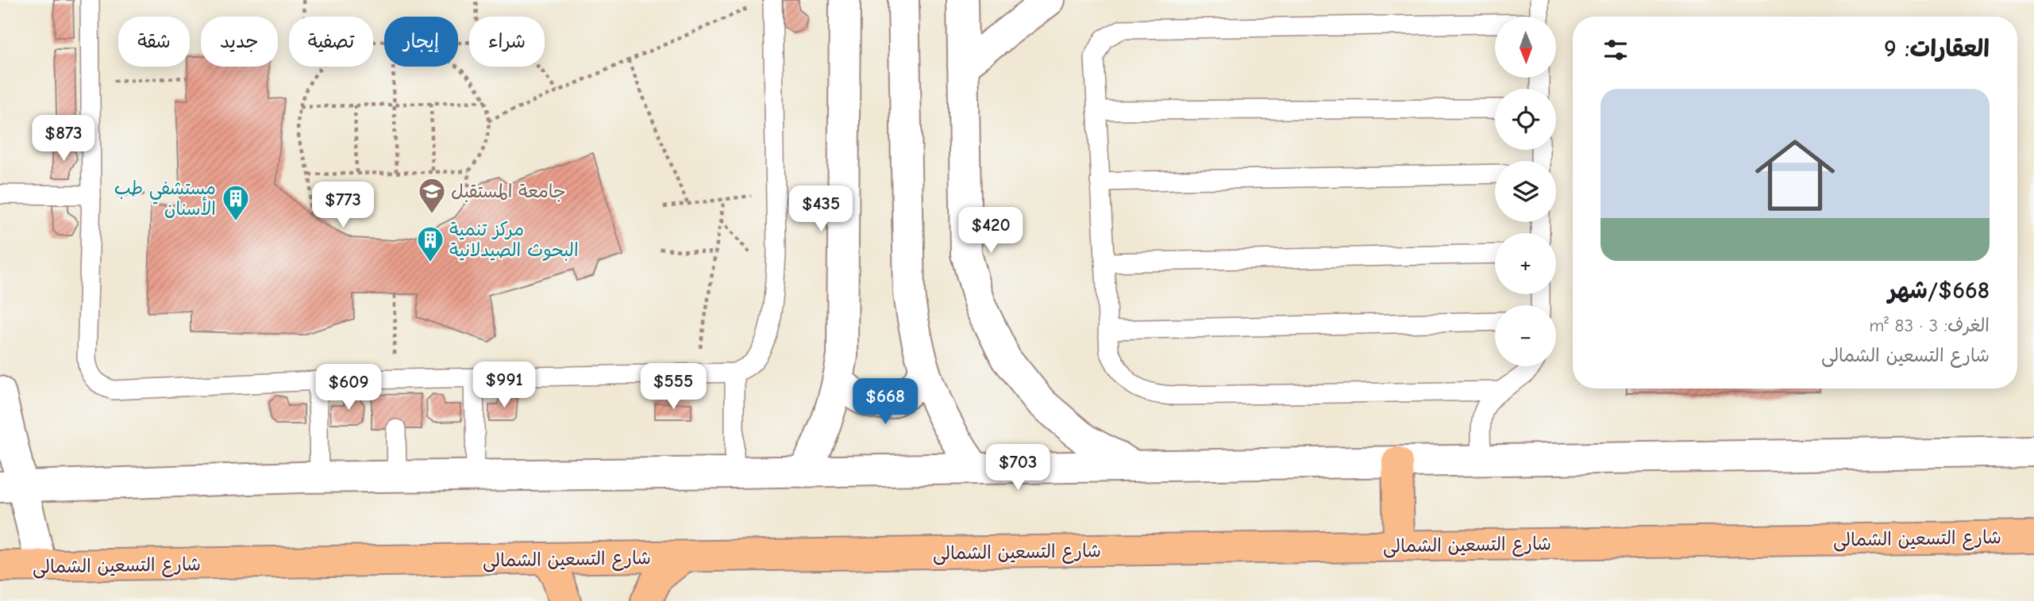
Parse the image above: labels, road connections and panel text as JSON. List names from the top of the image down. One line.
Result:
{"streets":{"main road":["شارع التسعين الشمالى"]},"places":{"school or university":["جامعة المستقبل"],"building":["مستشفي طب الأسنان","مركز تنمية البحوث الصيدلانية"]},"north":"bottom","page":{"map_buttons":["+","−"],"chip":["شراء","إيجار","تصفية","جديد","شقة"],"heading":"العقارات: 9","list":[{"name":"$668/شهر","note":"الغرف: 3 · 83 m² · شارع التسعين الشمالى"}],"price":["$873","$773","$435","$420","$991","$555","$609","$668","$703"]}}
